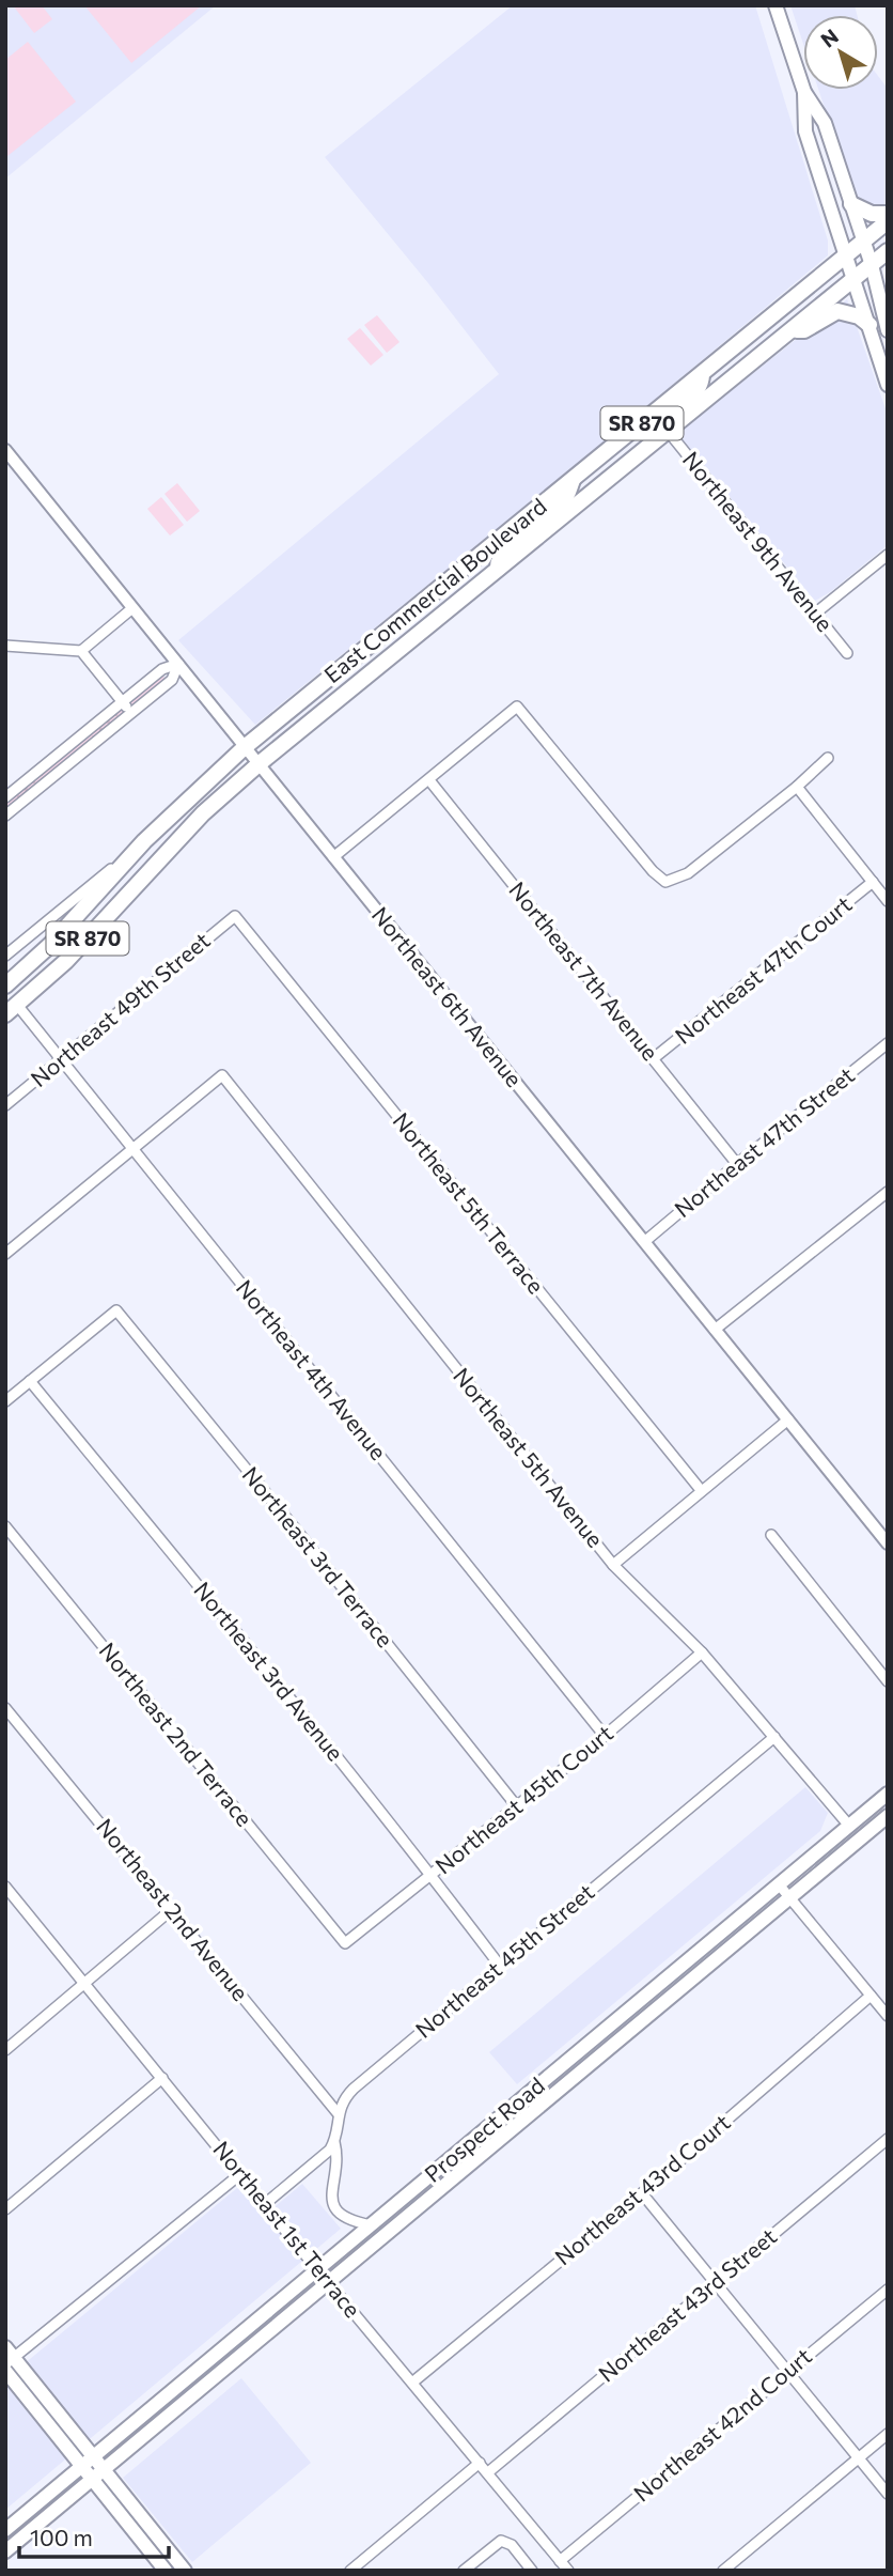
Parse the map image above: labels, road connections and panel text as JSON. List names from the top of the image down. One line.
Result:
{"streets":{"main road":["SR 870","East Commercial Boulevard","Prospect Road"],"street":["Northeast 9th Avenue","Northeast 47th Court","Northeast 7th Avenue","Northeast 6th Avenue","Northeast 49th Street","Northeast 47th Street","Northeast 5th Terrace","Northeast 4th Avenue","Northeast 5th Avenue","Northeast 3rd Terrace","Northeast 3rd Avenue","Northeast 2nd Terrace","Northeast 45th Court","Northeast 2nd Avenue","Northeast 45th Street","Northeast 43rd Court","Northeast 1st Terrace","Northeast 43rd Street","Northeast 42nd Court"]},"crossings":[["Northeast 9th Avenue","East Commercial Boulevard"],["East Commercial Boulevard","Northeast 6th Avenue"],["East Commercial Boulevard","Northeast 4th Avenue"],["Northeast 47th Court","Northeast 7th Avenue"],["Northeast 7th Avenue","Northeast 47th Street"],["Northeast 6th Avenue","Northeast 47th Street"],["Northeast 49th Street","Northeast 5th Terrace"],["Northeast 49th Street","Northeast 4th Avenue"],["Northeast 4th Avenue","Northeast 5th Avenue"],["Northeast 4th Avenue","Northeast 45th Court"],["Northeast 5th Avenue","Northeast 45th Court"],["Northeast 5th Avenue","Northeast 45th Street"],["Northeast 5th Avenue","Prospect Road"],["Northeast 3rd Terrace","Northeast 3rd Avenue"],["Northeast 3rd Terrace","Northeast 45th Court"],["Northeast 3rd Avenue","Northeast 45th Court"],["Northeast 3rd Avenue","Northeast 45th Street"],["Northeast 2nd Terrace","Northeast 45th Court"],["Northeast 2nd Avenue","Northeast 45th Street"],["Prospect Road","Northeast 1st Terrace"],["Northeast 43rd Court","Northeast 1st Terrace"],["Northeast 1st Terrace","Northeast 43rd Street"],["Northeast 1st Terrace","Northeast 42nd Court"]],"scale_bar":"100 m","north":"top left"}
